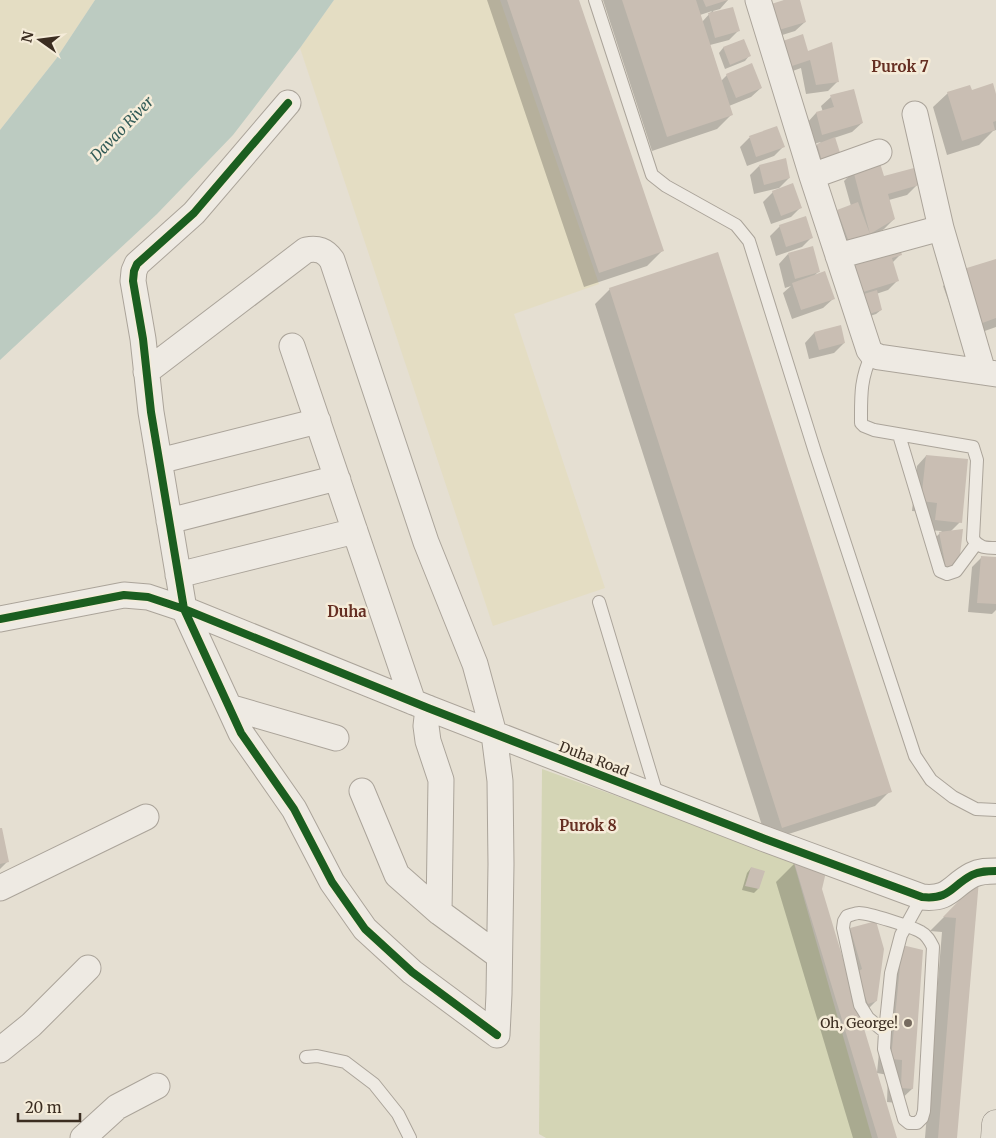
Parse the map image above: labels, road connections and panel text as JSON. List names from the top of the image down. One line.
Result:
{"streets":{"street":["Duha Road"]},"districts":["Purok 7","Duha","Purok 8"],"water":["Davao River"],"places":["Oh, George!"],"scale_bar":"20 m","north":"left"}
